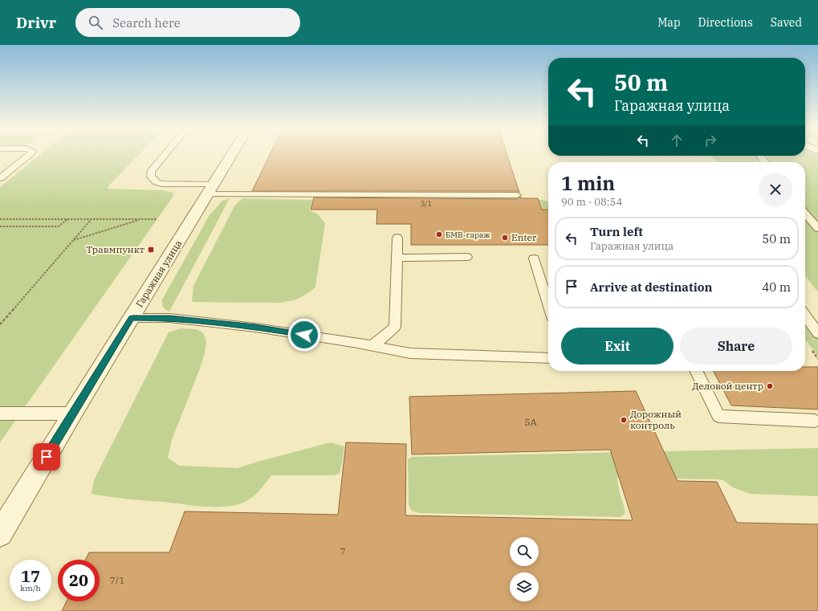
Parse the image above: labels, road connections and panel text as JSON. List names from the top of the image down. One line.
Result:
{"streets":{"street":["Гаражная улица"]},"places":{"other":["БМВ-гараж","Enter","Деловой центр","Дорожный контроль"],"transit":["Травмпункт"]},"house_numbers":["3/1","5А","7","7/1"],"page":{"header":"Drivr","search":"Search here","nav":["Map","Directions","Saved"],"turn":["50 m","Гаражная улица"],"heading":["1 min","90 m · 08:54"],"list":[{"name":"Turn left","note":"Гаражная улица","value":"50 m"},{"name":"Arrive at destination","value":"40 m"}],"buttons":["Exit","Share"],"speed":"17 km/h","limit":"20"}}
